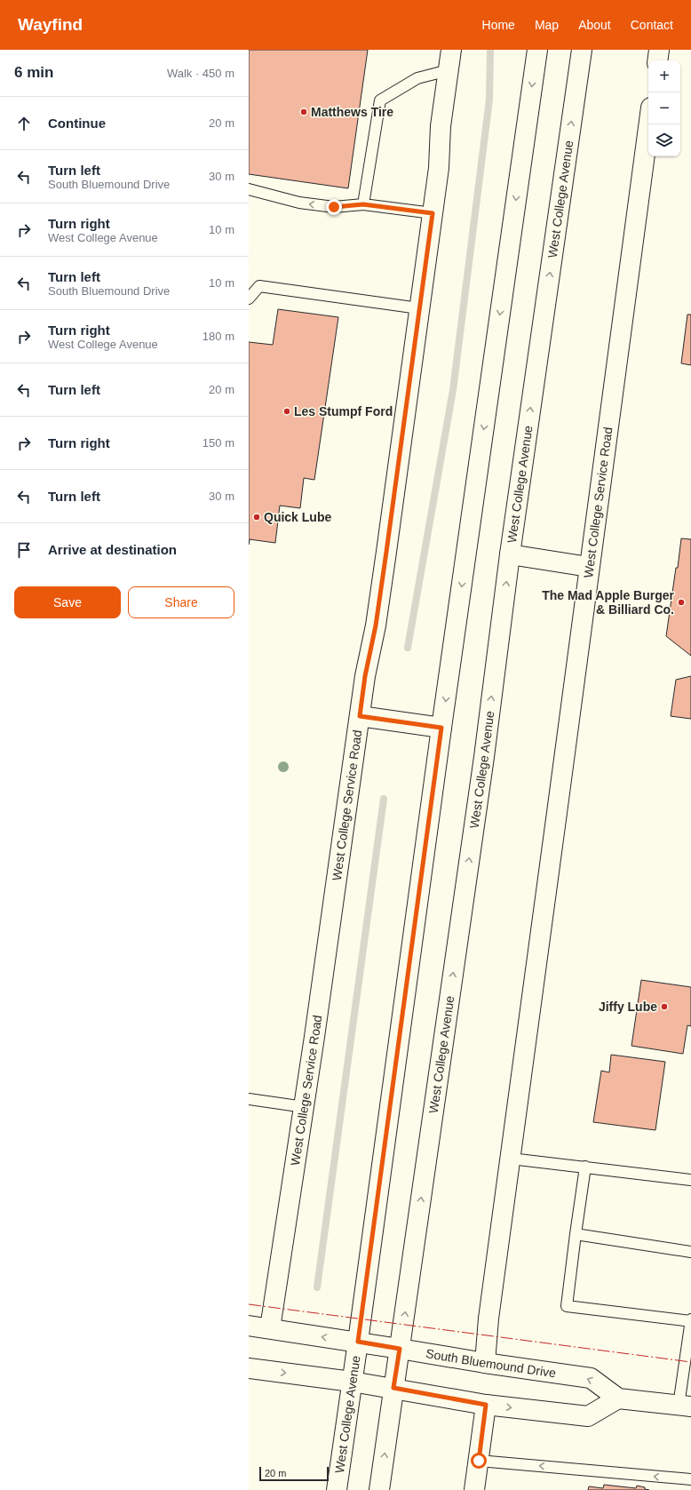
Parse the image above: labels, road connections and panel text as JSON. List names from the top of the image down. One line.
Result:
{"streets":{"main road":["West College Avenue","West College Service Road","South Bluemound Drive"]},"crossings":[["West College Avenue","South Bluemound Drive"],["West College Service Road","South Bluemound Drive"]],"places":["Matthews Tire","Les Stumpf Ford","Quick Lube","The Mad Apple Burger & Billiard Co.","Jiffy Lube"],"scale_bar":"20 m","page":{"header":"Wayfind","nav":["Home","Map","About","Contact"],"heading":["6 min","Walk · 450 m"],"map_buttons":["+","−"],"list":[["Continue","20 m"],["Turn left","South Bluemound Drive","30 m"],["Turn right","West College Avenue","10 m"],["Turn left","South Bluemound Drive","10 m"],["Turn right","West College Avenue","180 m"],["Turn left","20 m"],["Turn right","150 m"],["Turn left","30 m"],"Arrive at destination"],"buttons":["Save","Share"],"scale":"20 m"}}
